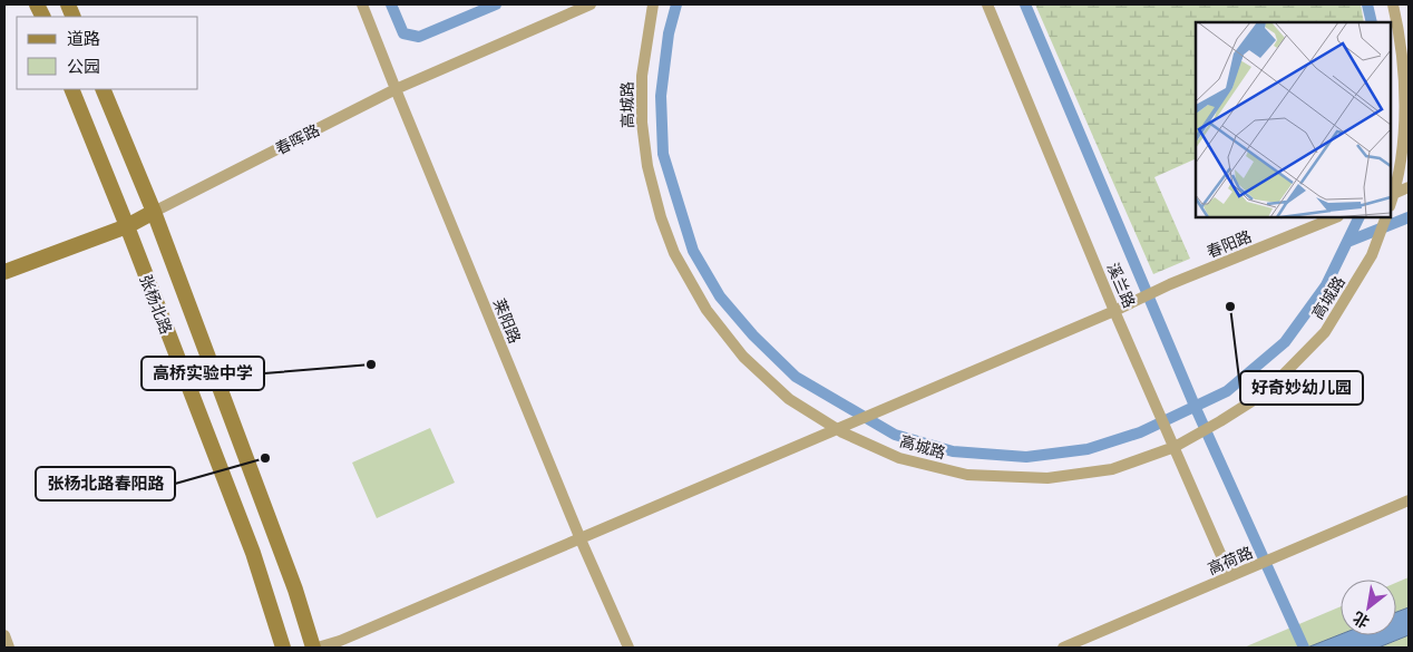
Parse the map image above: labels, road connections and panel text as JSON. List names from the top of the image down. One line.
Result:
{"streets":{"main road":["春晖路","张杨北路"],"street":["高城路","春阳路","溪兰路","莱阳路","高荷路"]},"crossings":[["高城路","春阳路"],["高城路","溪兰路"],["春晖路","张杨北路"],["春晖路","莱阳路"],["春阳路","溪兰路"],["春阳路","莱阳路"],["溪兰路","高荷路"]],"places":["好奇妙幼儿园","高桥实验中学","张杨北路春阳路"],"legend":["道路","公园"],"north":"bottom left"}
